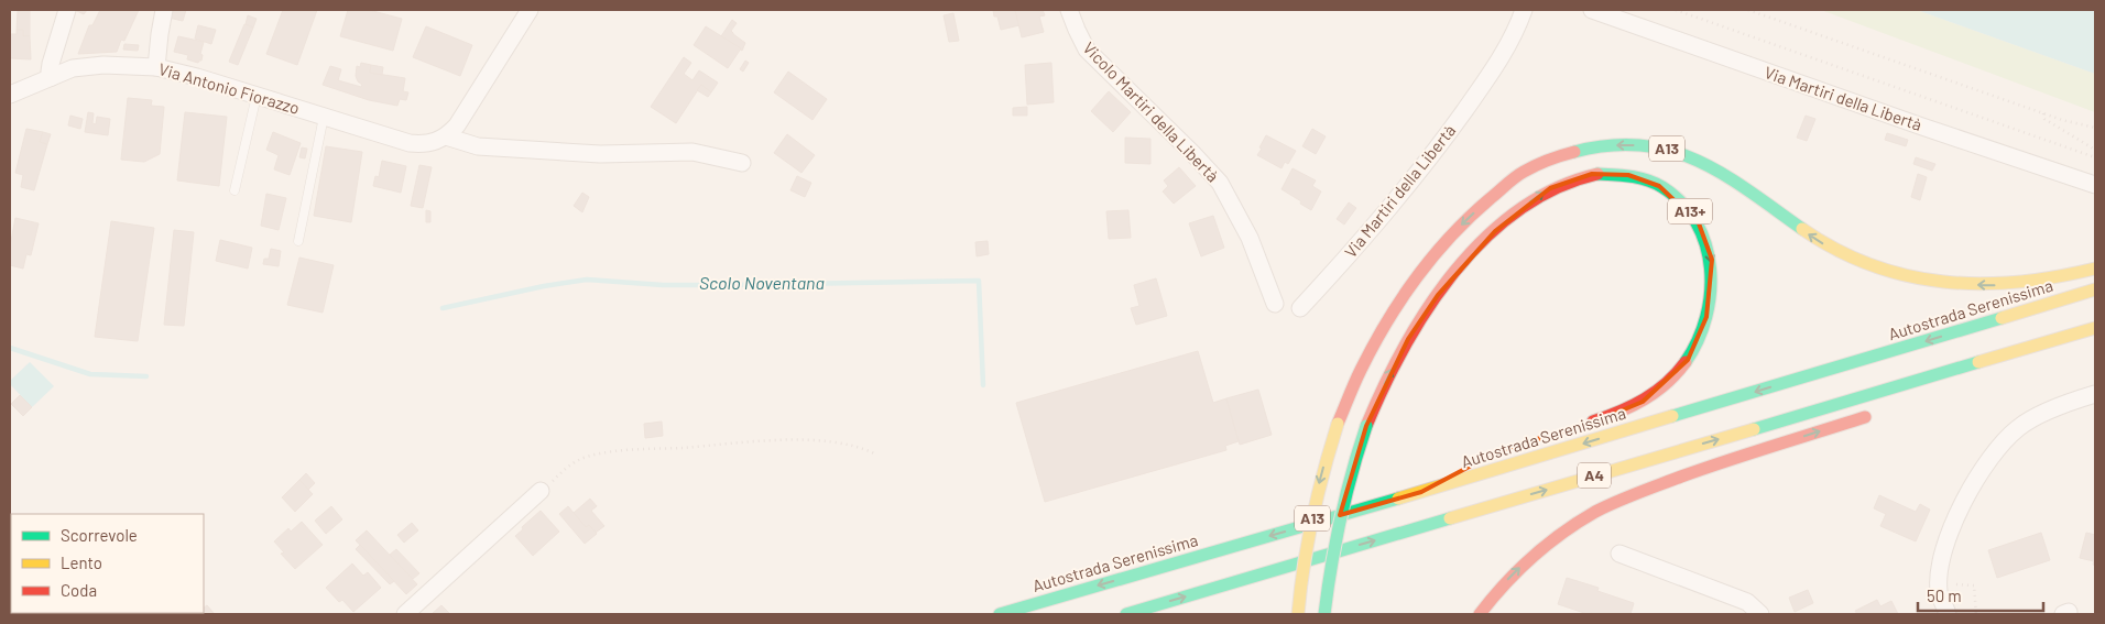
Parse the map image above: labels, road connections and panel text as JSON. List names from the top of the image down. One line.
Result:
{"streets":{"highway":["A13","A13+","Autostrada Serenissima","A4"],"street":["Via Antonio Fiorazzo","Via Martiri della Libertà","Vicolo Martiri della Libertà"]},"crossings":[["A13","A13+"]],"water":["Scolo Noventana"],"legend":["Scorrevole","Lento","Coda"],"scale_bar":"50 m"}
